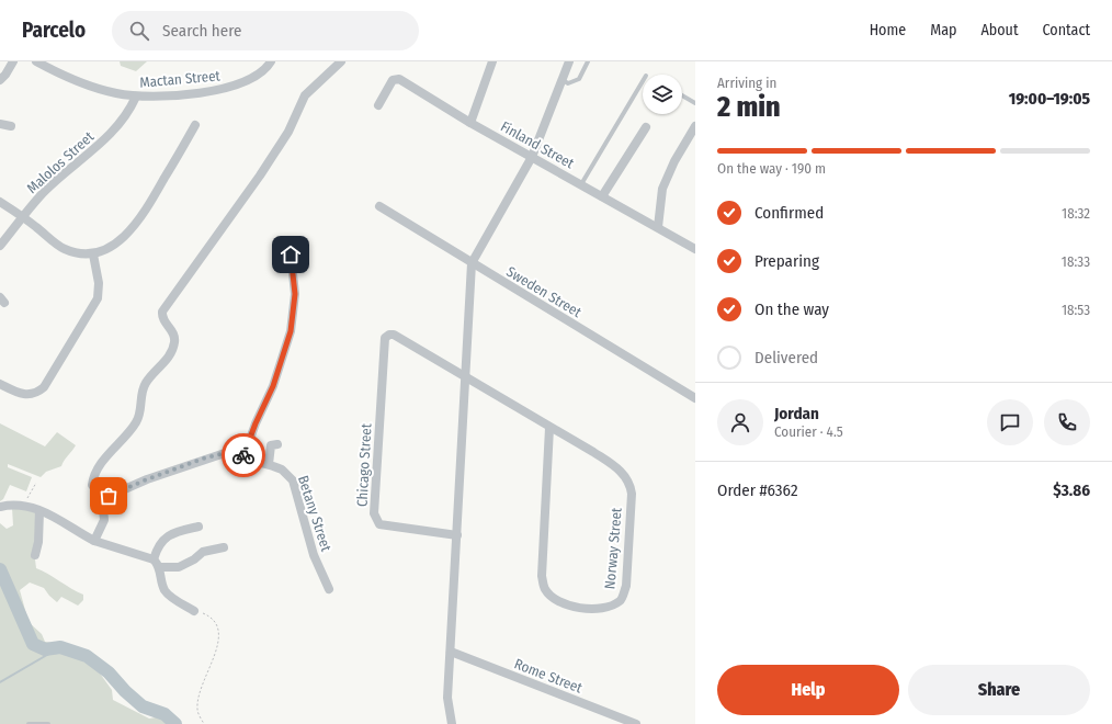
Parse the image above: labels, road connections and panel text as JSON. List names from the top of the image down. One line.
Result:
{"streets":{"street":["Mactan Street","Finland Street","Malolos Street","Sweden Street","Chicago Street","Betany Street","Norway Street","Rome Street"]},"crossings":[["Mactan Street","Malolos Street"],["Chicago Street","Norway Street"]],"page":{"header":"Parcelo","search":"Search here","nav":["Home","Map","About","Contact"],"heading":["2 min","Arriving in","19:00–19:05"],"panel":["Jordan","Courier · 4.5","Order #6362","$3.86"],"bar":"On the way · 190 m","list":[["Confirmed","18:32"],["Preparing","18:33"],["On the way","18:53"],"Delivered"],"buttons":["Help","Share"]}}
